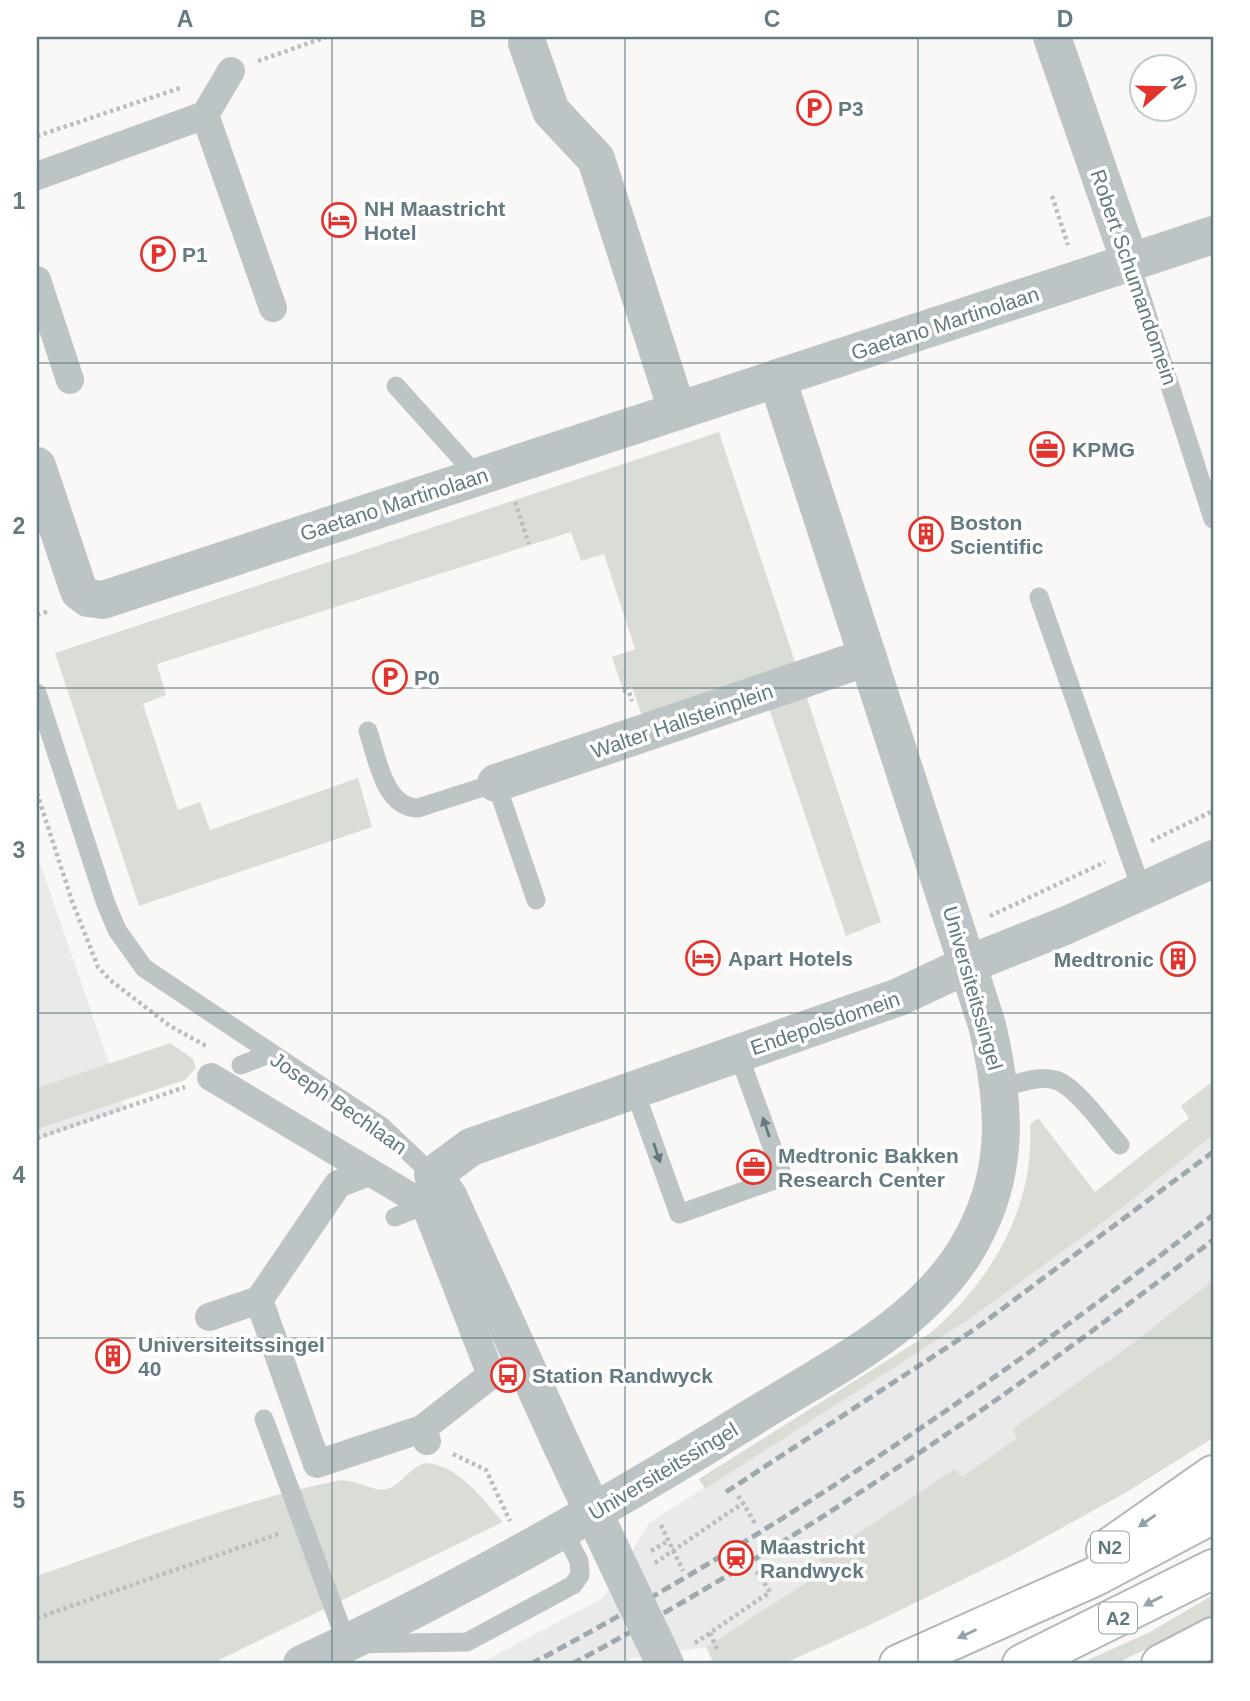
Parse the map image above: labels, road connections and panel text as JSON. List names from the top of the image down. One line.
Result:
{"streets":{"highway":["N2","A2"],"street":["Robert Schumandomein","Gaetano Martinolaan","Walter Hallsteinplein","Universiteitssingel","Endepolsdomein","Joseph Bechlaan"]},"crossings":[["Robert Schumandomein","Gaetano Martinolaan"],["Gaetano Martinolaan","Universiteitssingel"],["Walter Hallsteinplein","Universiteitssingel"],["Universiteitssingel","Endepolsdomein"],["Endepolsdomein","Joseph Bechlaan"]],"places":{"parking":["P3","P1","P0"],"hotel":["NH Maastricht Hotel","Apart Hotels"],"office":["KPMG","Medtronic Bakken Research Center"],"building":["Boston Scientific","Medtronic","Universiteitssingel 40"],"bus stop":["Station Randwyck"],"station":["Maastricht Randwyck"]},"north":"right","grid":{"columns":["A","B","C","D"],"rows":["1","2","3","4","5"]}}
